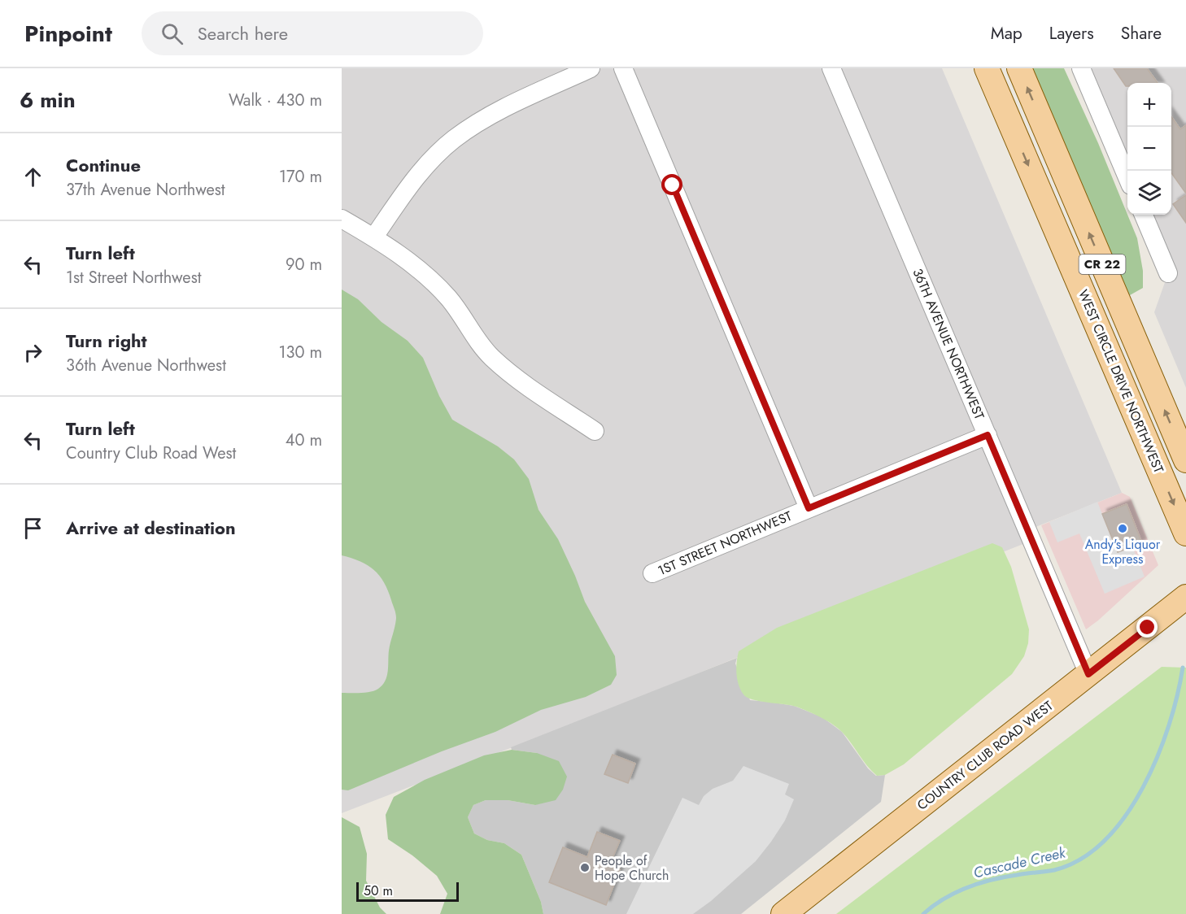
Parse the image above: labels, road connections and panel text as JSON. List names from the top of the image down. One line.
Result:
{"streets":{"main road":["CR 22","WEST CIRCLE DRIVE NORTHWEST","COUNTRY CLUB ROAD WEST"],"street":["36TH AVENUE NORTHWEST","1ST STREET NORTHWEST"]},"crossings":[["36TH AVENUE NORTHWEST","1ST STREET NORTHWEST"],["36TH AVENUE NORTHWEST","COUNTRY CLUB ROAD WEST"]],"water":["Cascade Creek"],"places":["Andy's Liquor Express","People of Hope Church"],"scale_bar":"50 m","page":{"header":"Pinpoint","search":"Search here","nav":["Map","Layers","Share"],"heading":["6 min","Walk · 430 m"],"map_buttons":["+","−"],"list":[["Continue","37th Avenue Northwest","170 m"],["Turn left","1st Street Northwest","90 m"],["Turn right","36th Avenue Northwest","130 m"],["Turn left","Country Club Road West","40 m"],"Arrive at destination"],"scale":"50 m"}}
